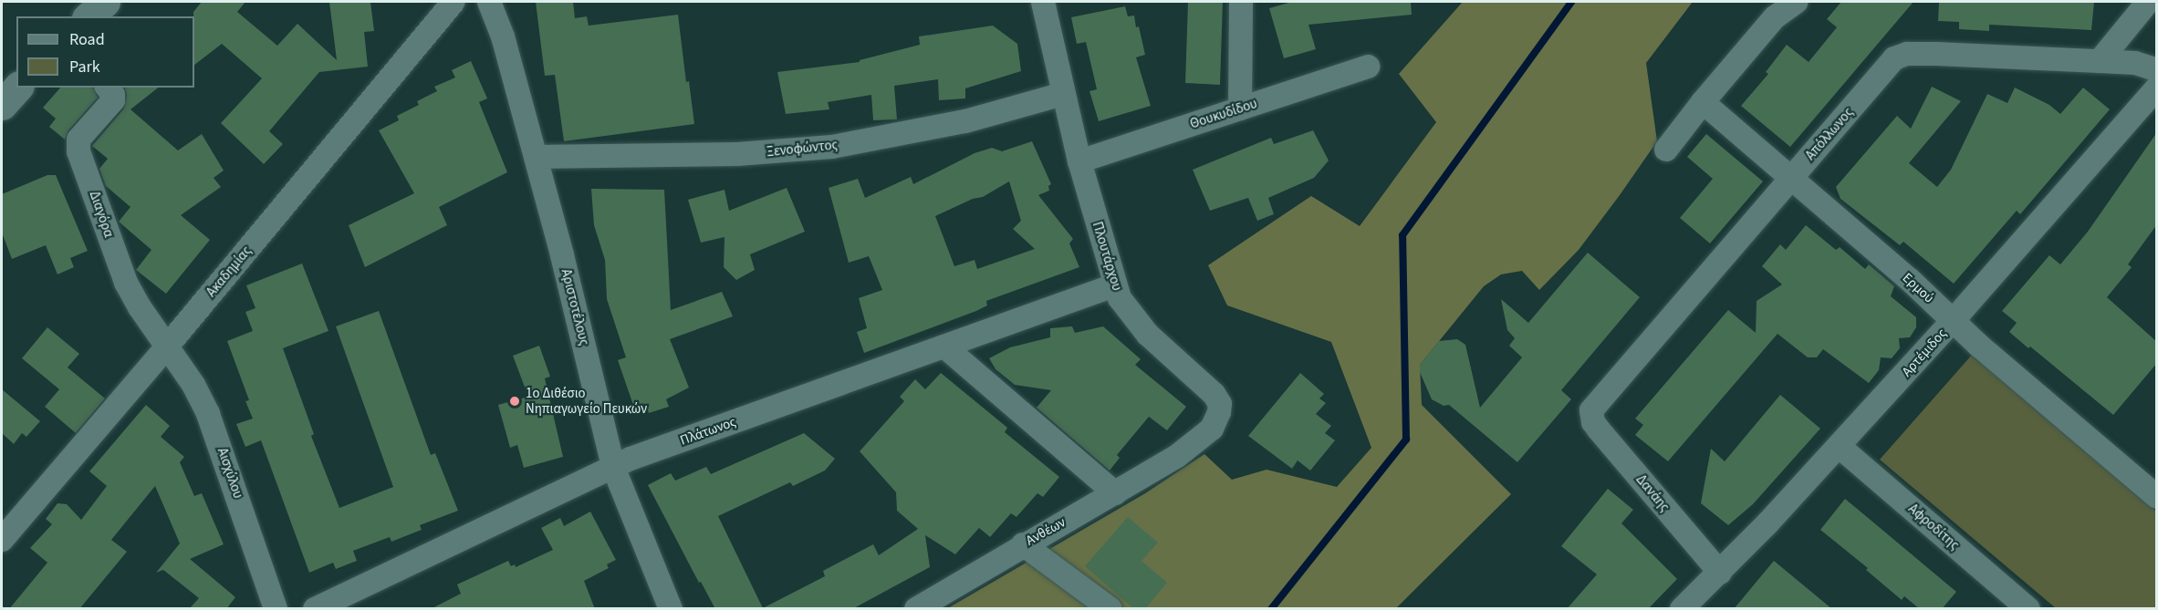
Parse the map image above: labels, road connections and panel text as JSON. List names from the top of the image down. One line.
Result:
{"streets":{"street":["Θουκυδίδου","Απόλλωνος","Ξενοφώντος","Διαγόρα","Πλουτάρχου","Ακαδημίας","Ερμού","Αριστοτέλους","Αρτέμιδος","Πλάτωνος","Αισχύλου","Δανάης","Αφροδίτης","Ανθέων"]},"crossings":[["Θουκυδίδου","Πλουτάρχου"],["Απόλλωνος","Ερμού"],["Απόλλωνος","Δανάης"],["Ξενοφώντος","Πλουτάρχου"],["Ξενοφώντος","Αριστοτέλους"],["Διαγόρα","Ακαδημίας"],["Διαγόρα","Αισχύλου"],["Πλουτάρχου","Πλάτωνος"],["Πλουτάρχου","Ανθέων"],["Ακαδημίας","Αισχύλου"],["Ερμού","Αρτέμιδος"],["Αριστοτέλους","Πλάτωνος"],["Αρτέμιδος","Δανάης"],["Αρτέμιδος","Αφροδίτης"]],"places":["1ο Διθέσιο Νηπιαγωγείο Πευκών"],"legend":["Road","Park"]}
